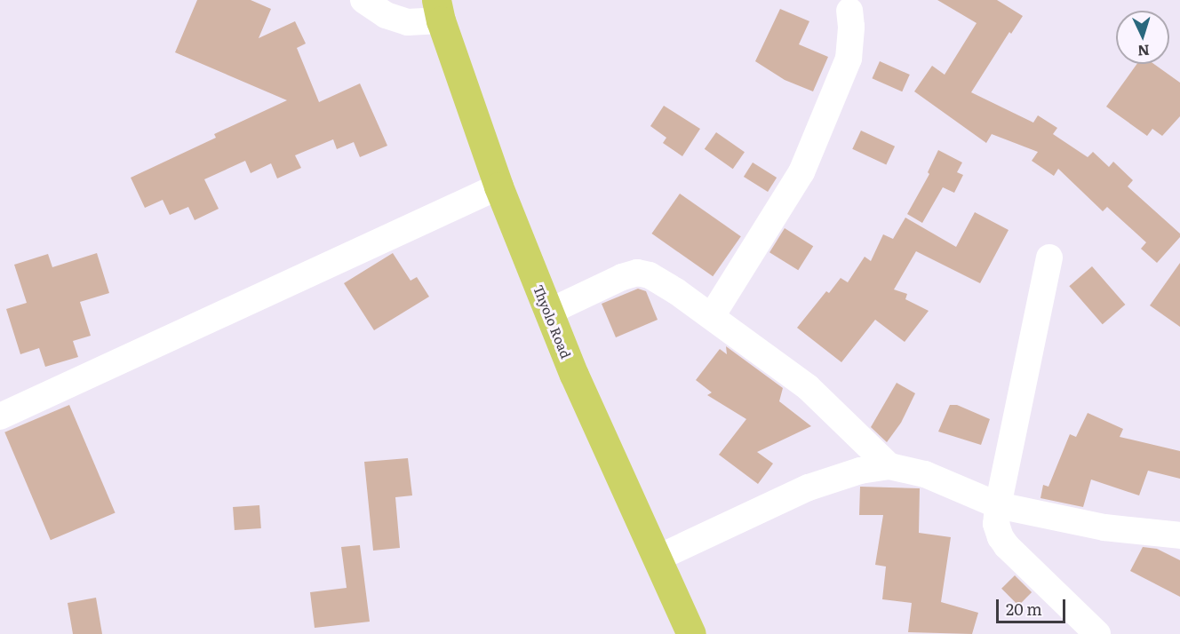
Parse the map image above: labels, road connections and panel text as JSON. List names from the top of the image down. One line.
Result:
{"streets":{"highway":["Thyolo Road"]},"scale_bar":"20 m","north":"bottom"}
